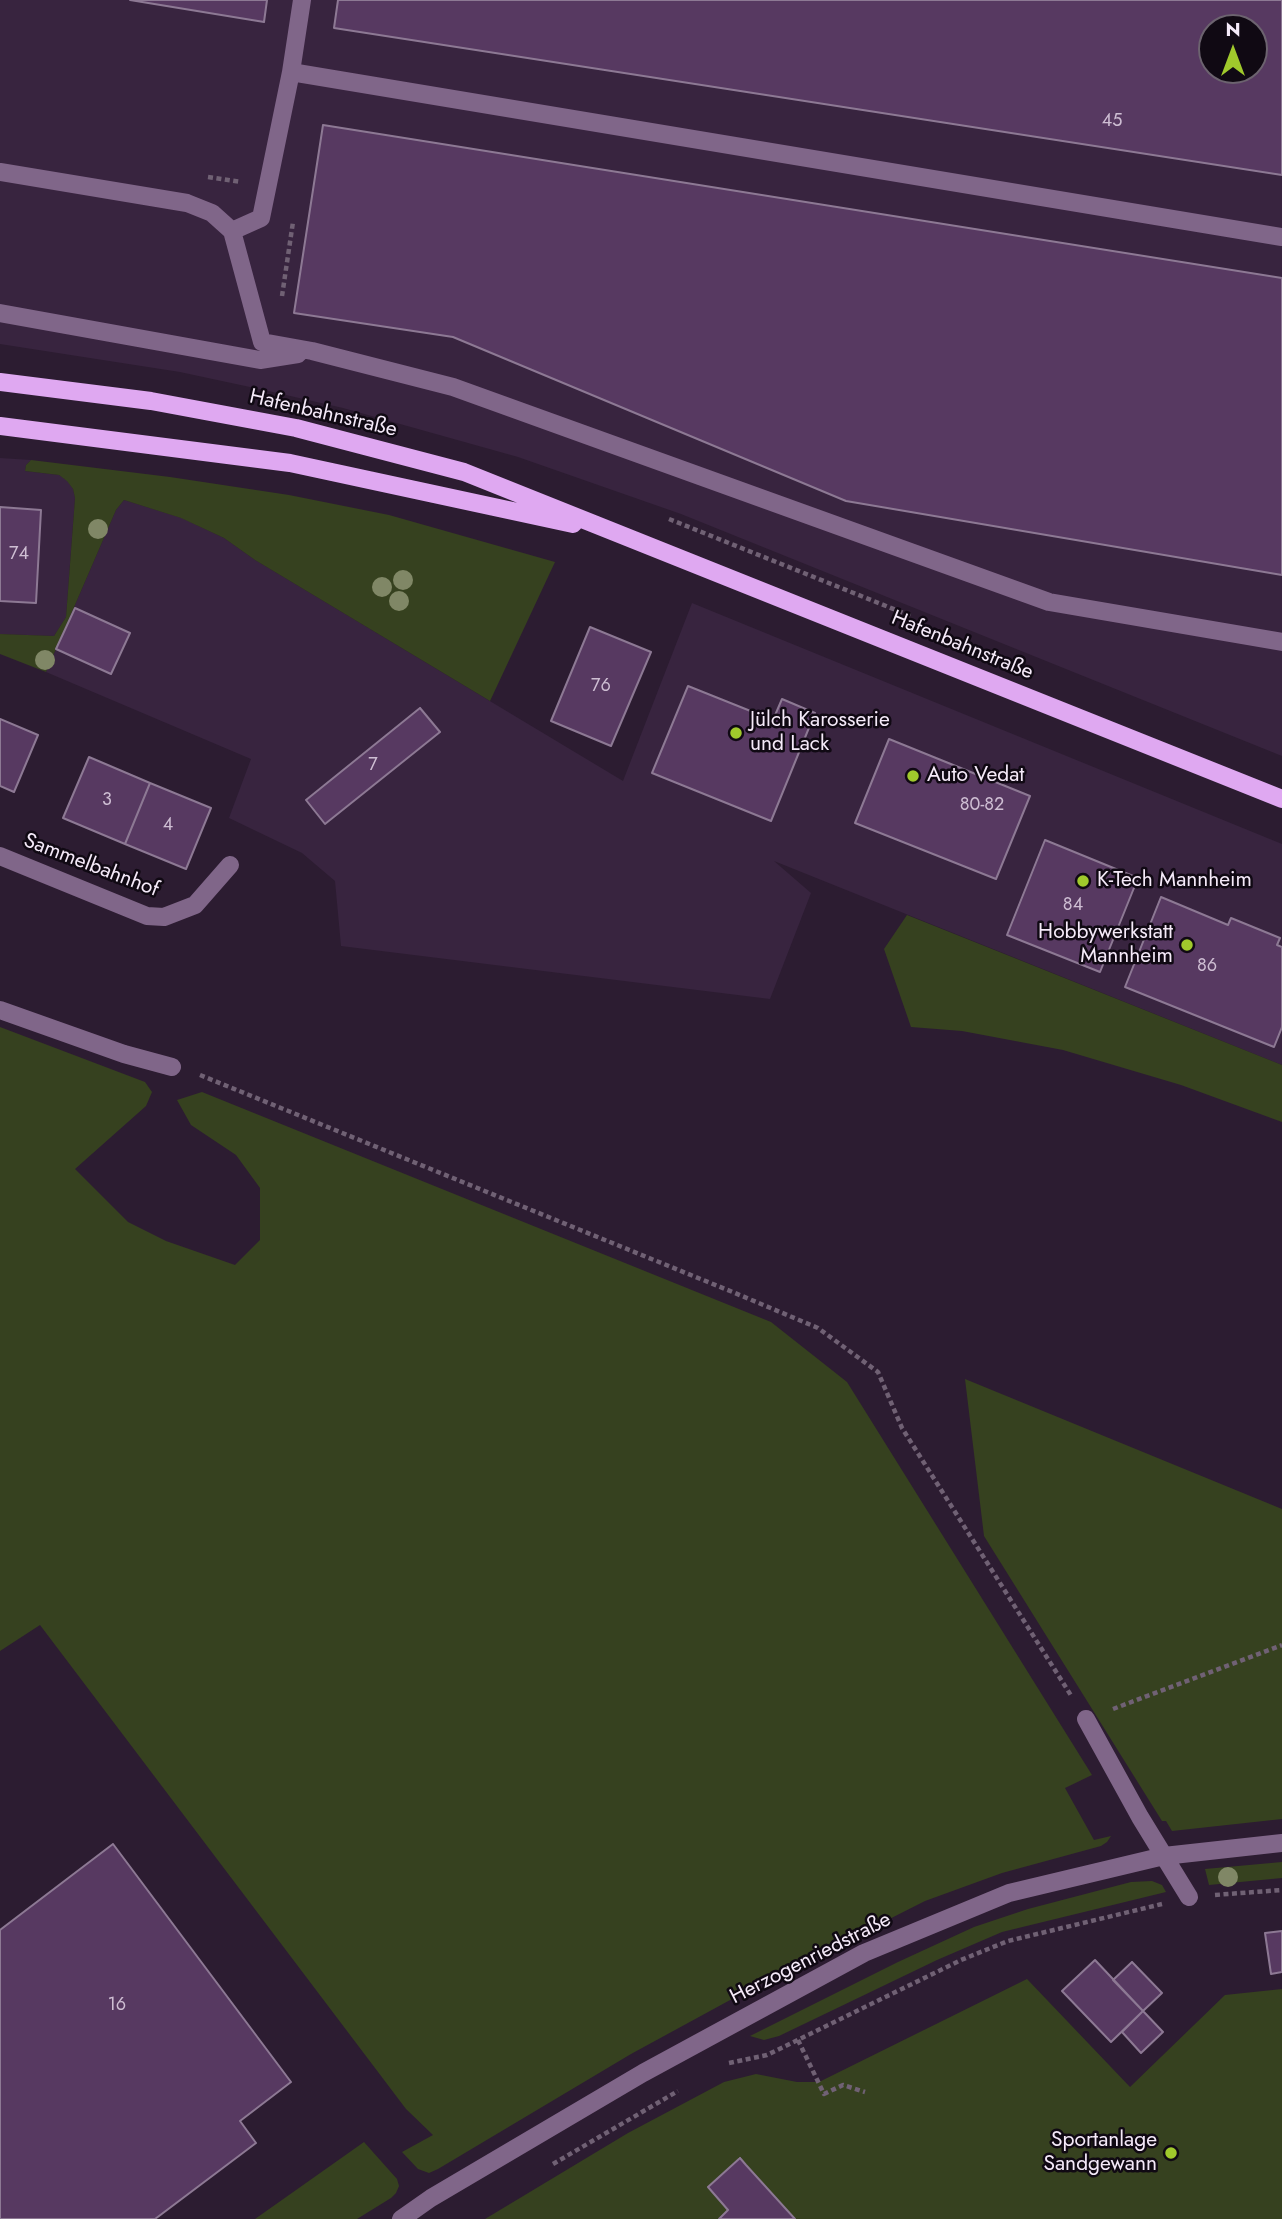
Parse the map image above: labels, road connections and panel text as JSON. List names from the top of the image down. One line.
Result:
{"streets":{"main road":["Hafenbahnstraße"],"street":["Sammelbahnhof","Herzogenriedstraße"]},"places":["Jülch Karosserie und Lack","Auto Vedat","K-Tech Mannheim","Hobbywerkstatt Mannheim","Sportanlage Sandgewann"],"house_numbers":["45","74","76","7","3","80-82","4","84","86","16"],"north":"top"}
